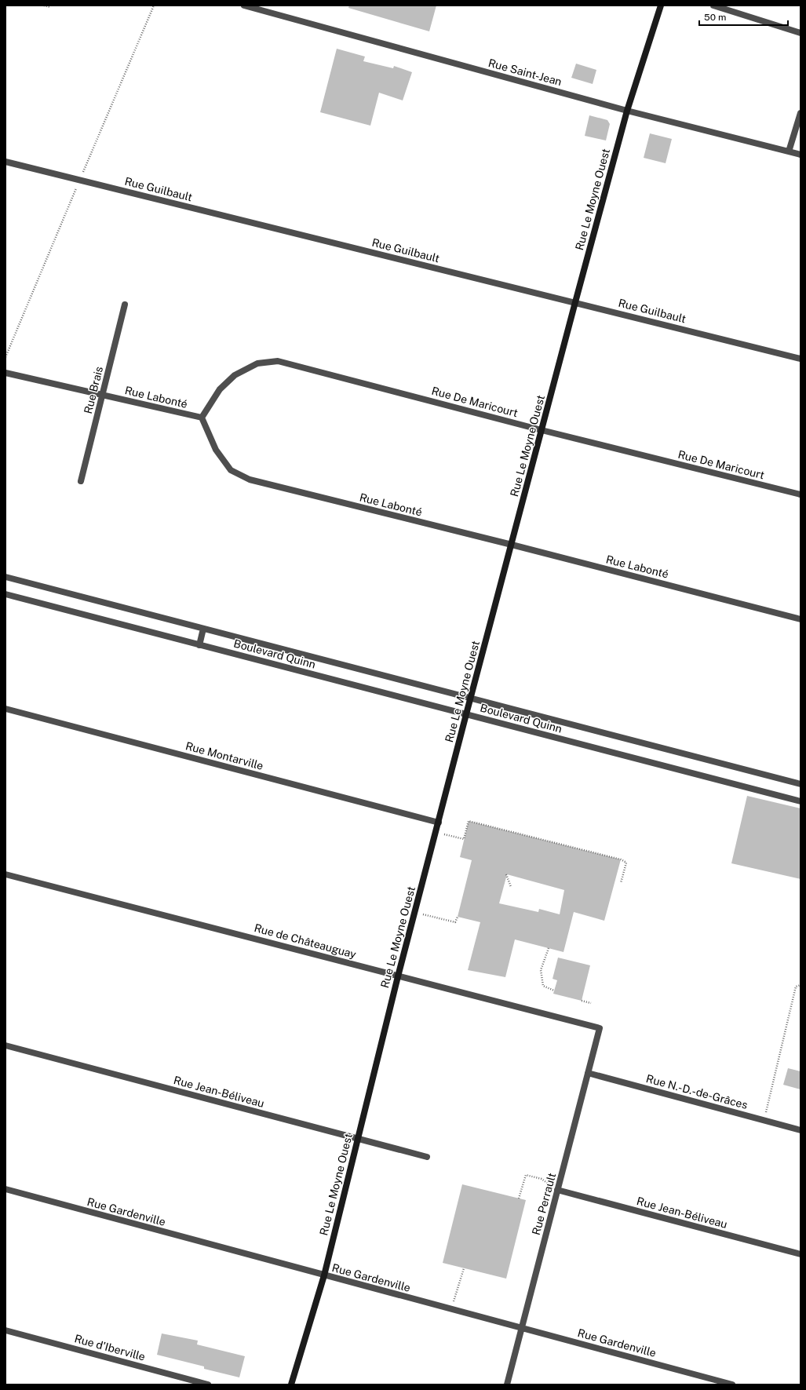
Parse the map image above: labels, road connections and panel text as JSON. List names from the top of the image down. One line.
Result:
{"streets":{"street":["Rue Saint-Jean","Rue Guilbault","Rue Le Moyne Ouest","Rue Brais","Rue Labonté","Rue De Maricourt","Boulevard Quinn","Rue Montarville","Rue de Châteauguay","Rue Jean-Béliveau","Rue N.-D.-de-Grâces","Rue Perrault","Rue Gardenville","Rue d'Iberville"]},"crossings":[["Rue Saint-Jean","Rue Le Moyne Ouest"],["Rue Guilbault","Rue Le Moyne Ouest"],["Rue Le Moyne Ouest","Rue Labonté"],["Rue Le Moyne Ouest","Rue De Maricourt"],["Rue Le Moyne Ouest","Boulevard Quinn"],["Rue Le Moyne Ouest","Rue Montarville"],["Rue Le Moyne Ouest","Rue de Châteauguay"],["Rue Le Moyne Ouest","Rue Jean-Béliveau"],["Rue Le Moyne Ouest","Rue Gardenville"],["Rue Brais","Rue Labonté"],["Rue Labonté","Rue De Maricourt"],["Rue de Châteauguay","Rue Perrault"],["Rue Jean-Béliveau","Rue Perrault"],["Rue N.-D.-de-Grâces","Rue Perrault"],["Rue Perrault","Rue Gardenville"]],"scale_bar":"50 m"}
